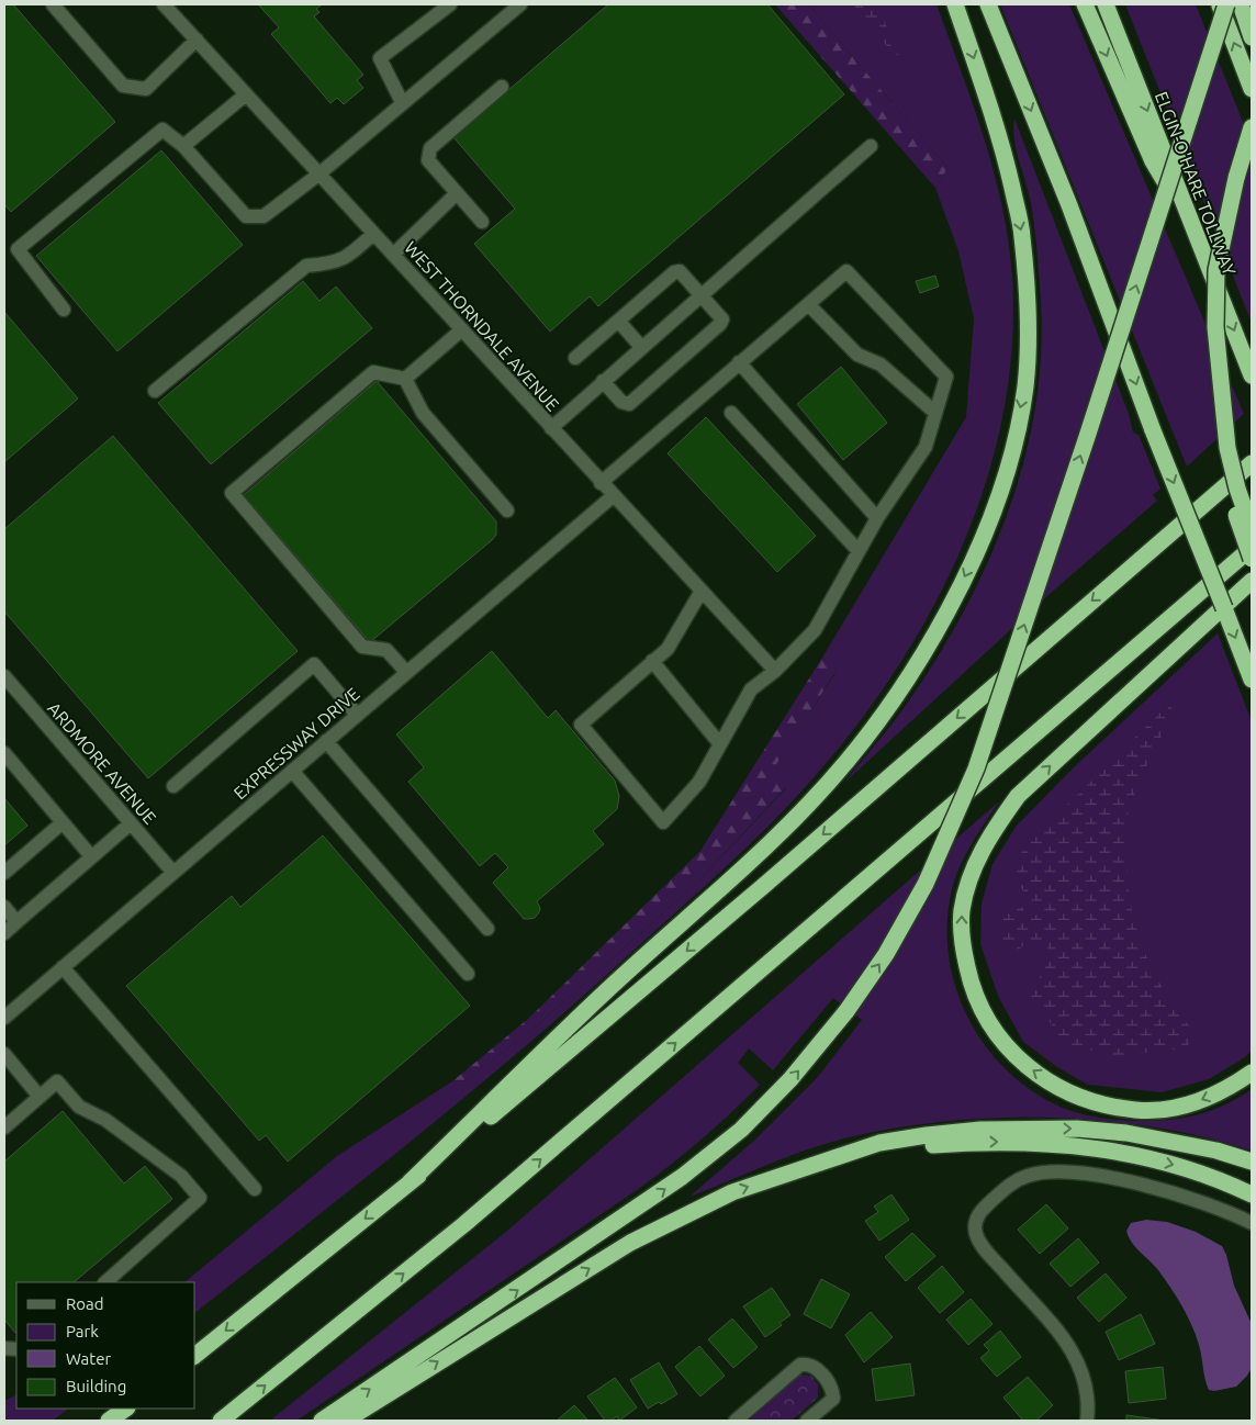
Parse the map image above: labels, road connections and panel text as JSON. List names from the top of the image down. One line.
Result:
{"streets":{"highway":["ELGIN-O'HARE TOLLWAY"],"street":["WEST THORNDALE AVENUE","EXPRESSWAY DRIVE","ARDMORE AVENUE"]},"crossings":[["WEST THORNDALE AVENUE","EXPRESSWAY DRIVE"],["EXPRESSWAY DRIVE","ARDMORE AVENUE"]],"legend":["Road","Park","Water","Building"]}
